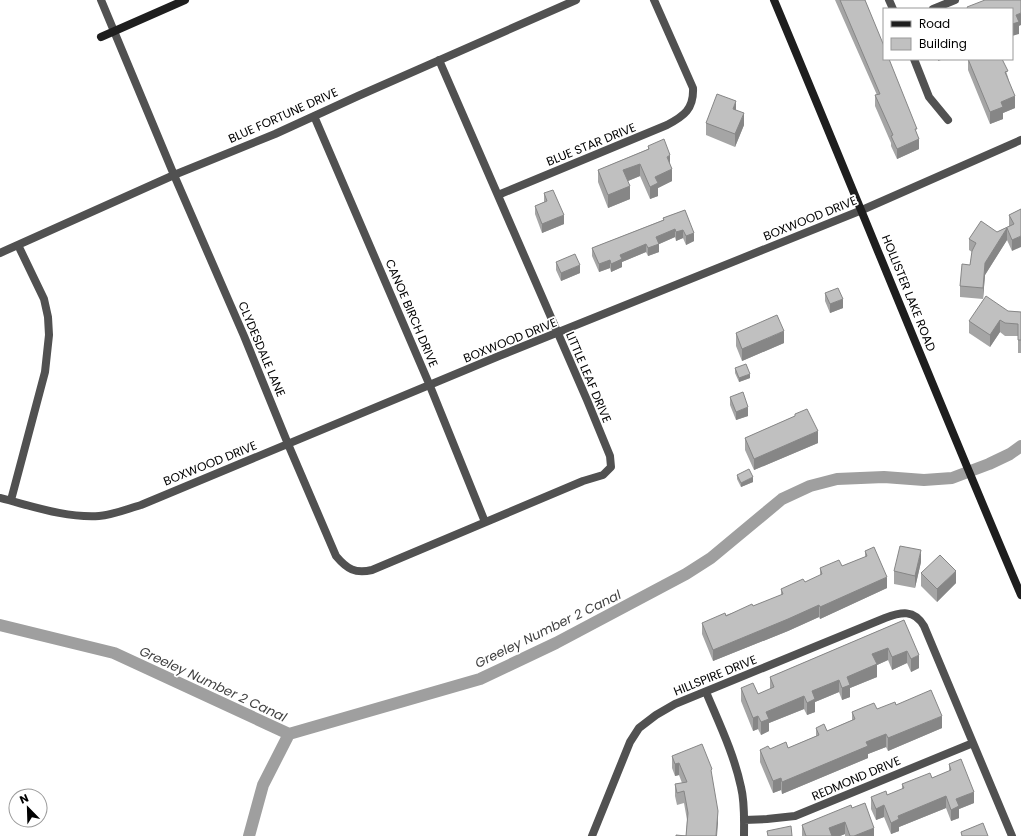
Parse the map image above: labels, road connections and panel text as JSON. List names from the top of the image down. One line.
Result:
{"streets":{"street":["BLUE FORTUNE DRIVE","BLUE STAR DRIVE","BOXWOOD DRIVE","HOLLISTER LAKE ROAD","CANOE BIRCH DRIVE","CLYDESDALE LANE","LITTLE LEAF DRIVE","HILLSPIRE DRIVE","REDMOND DRIVE"]},"crossings":[["BLUE FORTUNE DRIVE","CANOE BIRCH DRIVE"],["BLUE FORTUNE DRIVE","CLYDESDALE LANE"],["BLUE FORTUNE DRIVE","LITTLE LEAF DRIVE"],["BLUE STAR DRIVE","LITTLE LEAF DRIVE"],["BOXWOOD DRIVE","HOLLISTER LAKE ROAD"],["BOXWOOD DRIVE","CANOE BIRCH DRIVE"],["BOXWOOD DRIVE","CLYDESDALE LANE"],["BOXWOOD DRIVE","LITTLE LEAF DRIVE"],["CANOE BIRCH DRIVE","CLYDESDALE LANE"],["CANOE BIRCH DRIVE","LITTLE LEAF DRIVE"],["CLYDESDALE LANE","LITTLE LEAF DRIVE"],["HILLSPIRE DRIVE","REDMOND DRIVE"]],"water":["Greeley Number 2 Canal"],"legend":["Road","Building"],"north":"top left"}
